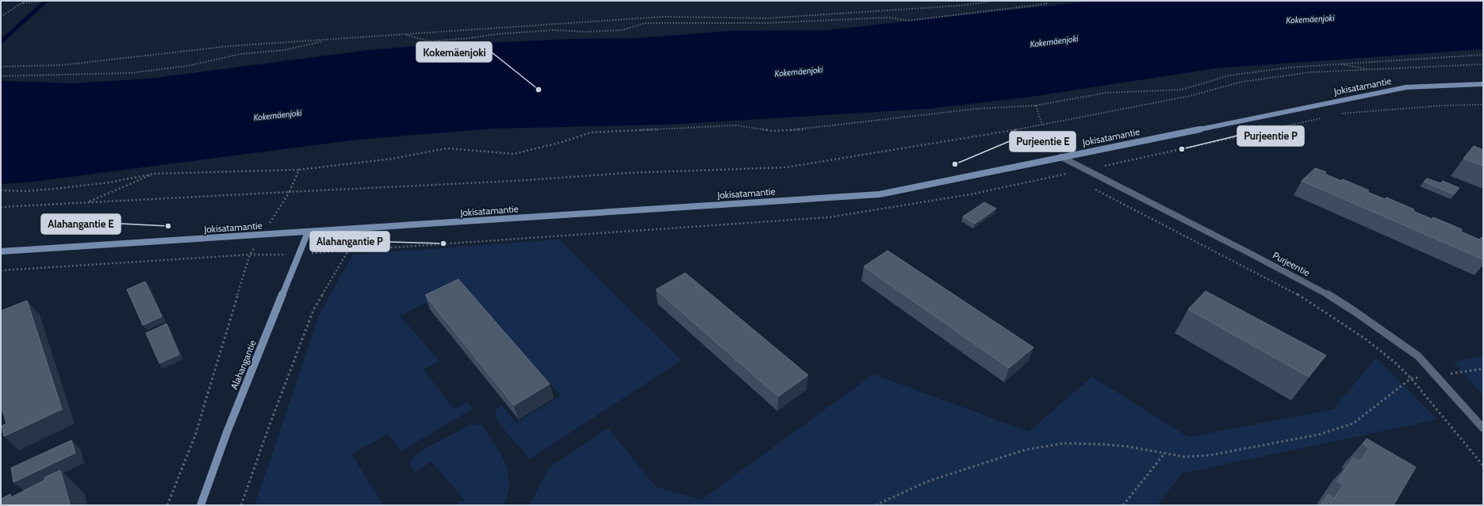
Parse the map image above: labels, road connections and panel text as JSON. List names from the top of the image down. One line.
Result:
{"streets":{"street":["Jokisatamantie","Purjeentie","Alahangantie"]},"crossings":[["Jokisatamantie","Purjeentie"],["Jokisatamantie","Alahangantie"]],"water":["Kokemäenjoki"],"places":["Kokemäenjoki","Purjeentie P","Purjeentie E","Alahangantie E","Alahangantie P"]}
